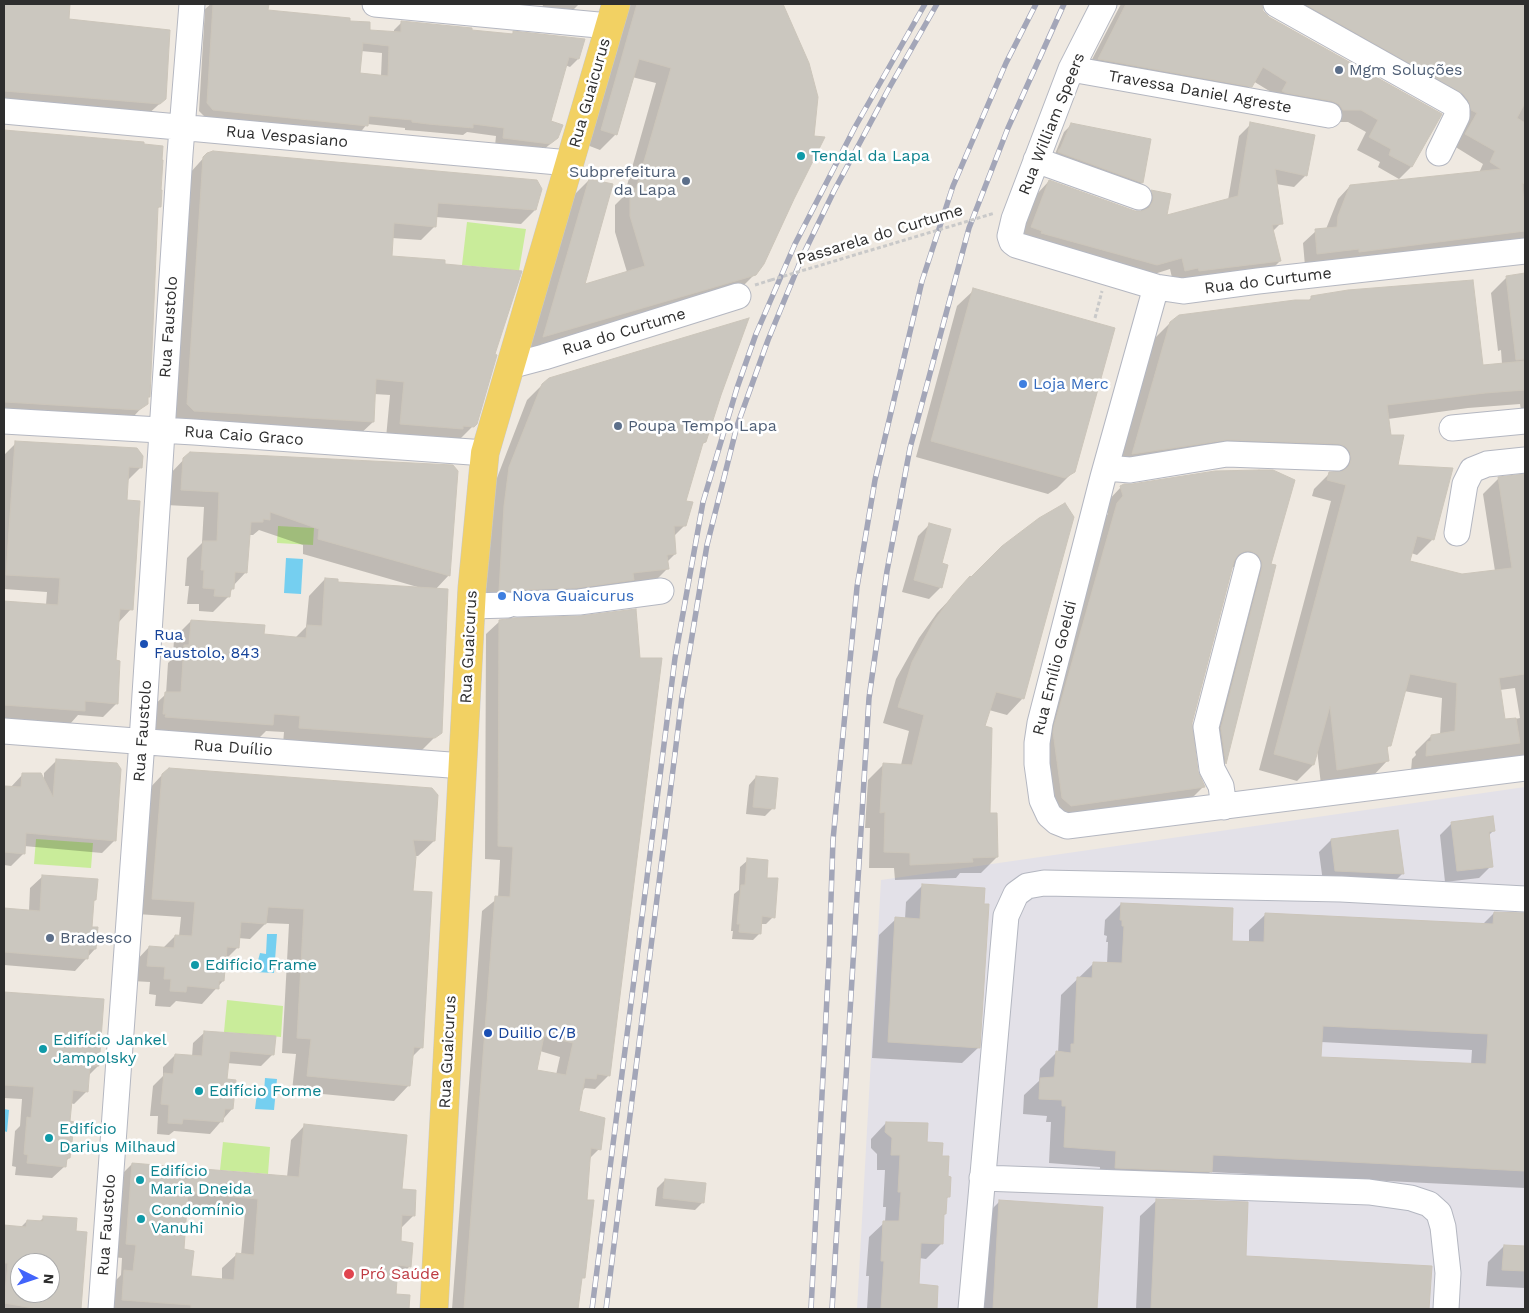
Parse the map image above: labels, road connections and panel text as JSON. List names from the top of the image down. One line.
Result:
{"streets":{"main road":["Rua Guaicurus"],"street":["Travessa Daniel Agreste","Rua William Speers","Rua Vespasiano","Rua do Curtume","Rua Faustolo","Rua Caio Graco","Rua Emílio Goeldi","Rua Duílio"],"path":["Passarela do Curtume"]},"crossings":[["Travessa Daniel Agreste","Rua William Speers"],["Rua Guaicurus","Rua Vespasiano"],["Rua Guaicurus","Rua do Curtume"],["Rua Guaicurus","Rua Caio Graco"],["Rua Guaicurus","Rua Duílio"],["Rua William Speers","Rua do Curtume"],["Rua Vespasiano","Rua Faustolo"],["Rua do Curtume","Rua Emílio Goeldi"],["Rua Faustolo","Rua Caio Graco"],["Rua Faustolo","Rua Duílio"]],"places":["Mgm Soluções","Tendal da Lapa","Subprefeitura da Lapa","Loja Merc","Poupa Tempo Lapa","Nova Guaicurus","Rua Faustolo, 843","Bradesco","Edifício Frame","Duilio C/B","Edifício Jankel Jampolsky","Edifício Forme","Edifício Darius Milhaud","Edifício Maria Dneida","Condomínio Vanuhi","Pró Saúde"],"north":"right"}
